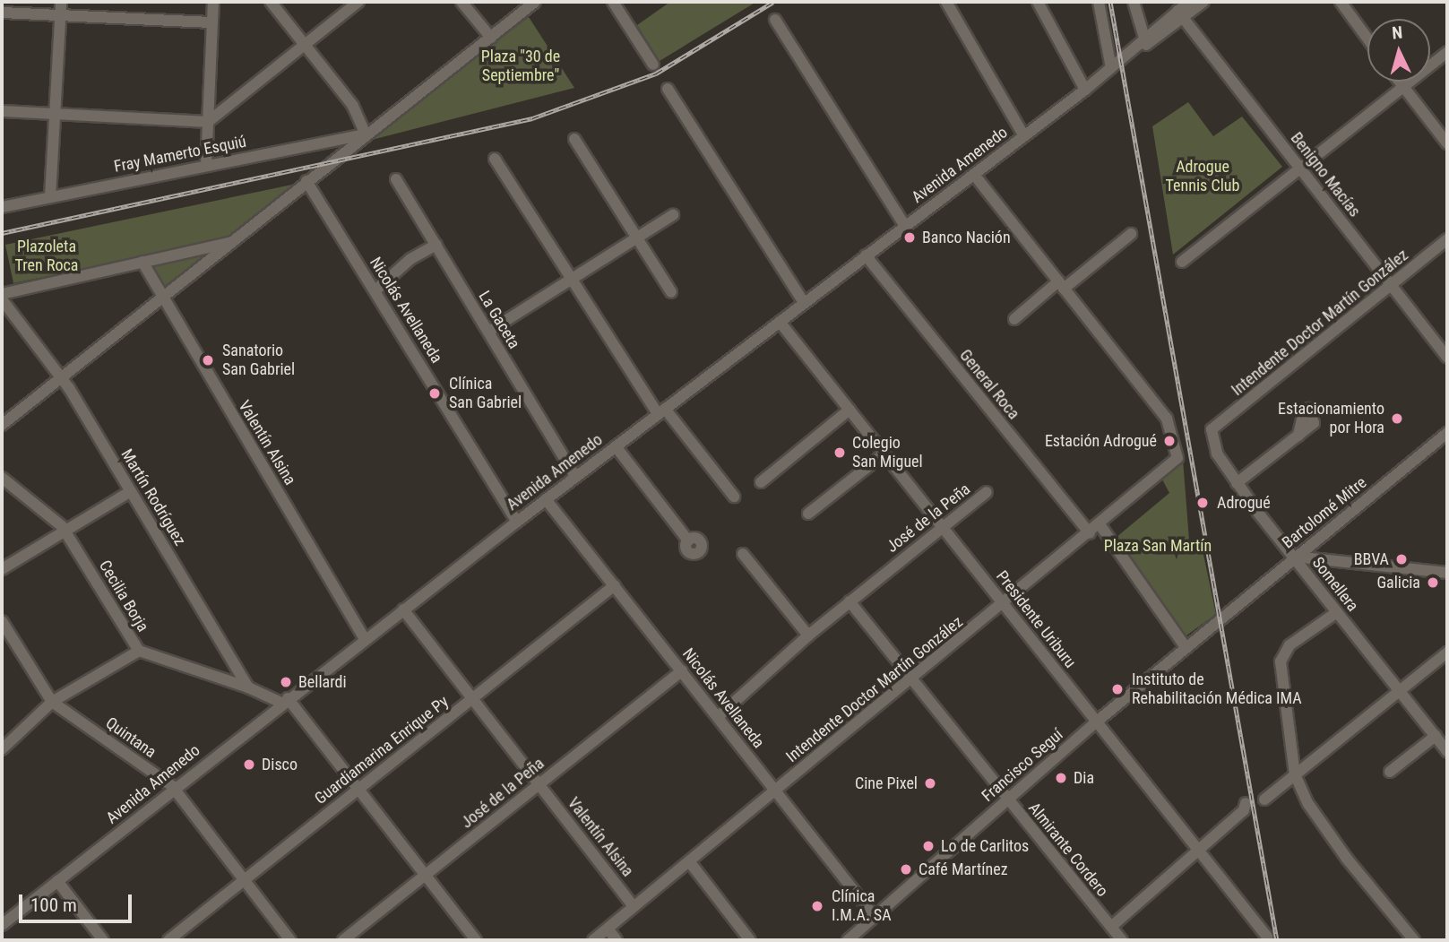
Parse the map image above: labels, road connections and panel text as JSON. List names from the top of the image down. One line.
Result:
{"streets":{"street":["Fray Mamerto Esquiú","Avenida Amenedo","Benigno Macías","Nicolás Avellaneda","La Gaceta","Intendente Doctor Martín González","General Roca","Valentín Alsina","Martín Rodríguez","Bartolomé Mitre","José de la Peña","Somellera","Cecilia Borja","Presidente Uriburu","Quintana","Guardiamarina Enrique Py","Francisco Seguí","Almirante Cordero"]},"crossings":[["Avenida Amenedo","Benigno Macías"],["Avenida Amenedo","Nicolás Avellaneda"],["Avenida Amenedo","La Gaceta"],["Avenida Amenedo","General Roca"],["Avenida Amenedo","Valentín Alsina"],["Avenida Amenedo","Presidente Uriburu"],["Avenida Amenedo","Quintana"],["Benigno Macías","Intendente Doctor Martín González"],["Nicolás Avellaneda","Intendente Doctor Martín González"],["Nicolás Avellaneda","José de la Peña"],["Nicolás Avellaneda","Guardiamarina Enrique Py"],["Nicolás Avellaneda","Francisco Seguí"],["Intendente Doctor Martín González","General Roca"],["Intendente Doctor Martín González","Valentín Alsina"],["Intendente Doctor Martín González","Somellera"],["Intendente Doctor Martín González","Presidente Uriburu"],["Intendente Doctor Martín González","Almirante Cordero"],["Valentín Alsina","José de la Peña"],["Valentín Alsina","Guardiamarina Enrique Py"],["Martín Rodríguez","Cecilia Borja"],["Bartolomé Mitre","Somellera"],["Bartolomé Mitre","Francisco Seguí"],["José de la Peña","Presidente Uriburu"],["José de la Peña","Almirante Cordero"],["Presidente Uriburu","Francisco Seguí"],["Quintana","Guardiamarina Enrique Py"],["Francisco Seguí","Almirante Cordero"]],"parks":["Plaza \"30 de Septiembre\"","Adrogue Tennis Club","Plazoleta Tren Roca","Plaza San Martín"],"places":["Banco Nación","Sanatorio San Gabriel","Clínica San Gabriel","Estacionamiento por Hora","Estación Adrogué","Colegio San Miguel","Adrogué","BBVA","Galicia","Bellardi","Instituto de Rehabilitación Médica IMA","Disco","Dia","Cine Pixel","Lo de Carlitos","Café Martínez","Clínica I.M.A. SA"],"scale_bar":"100 m","north":"top"}
